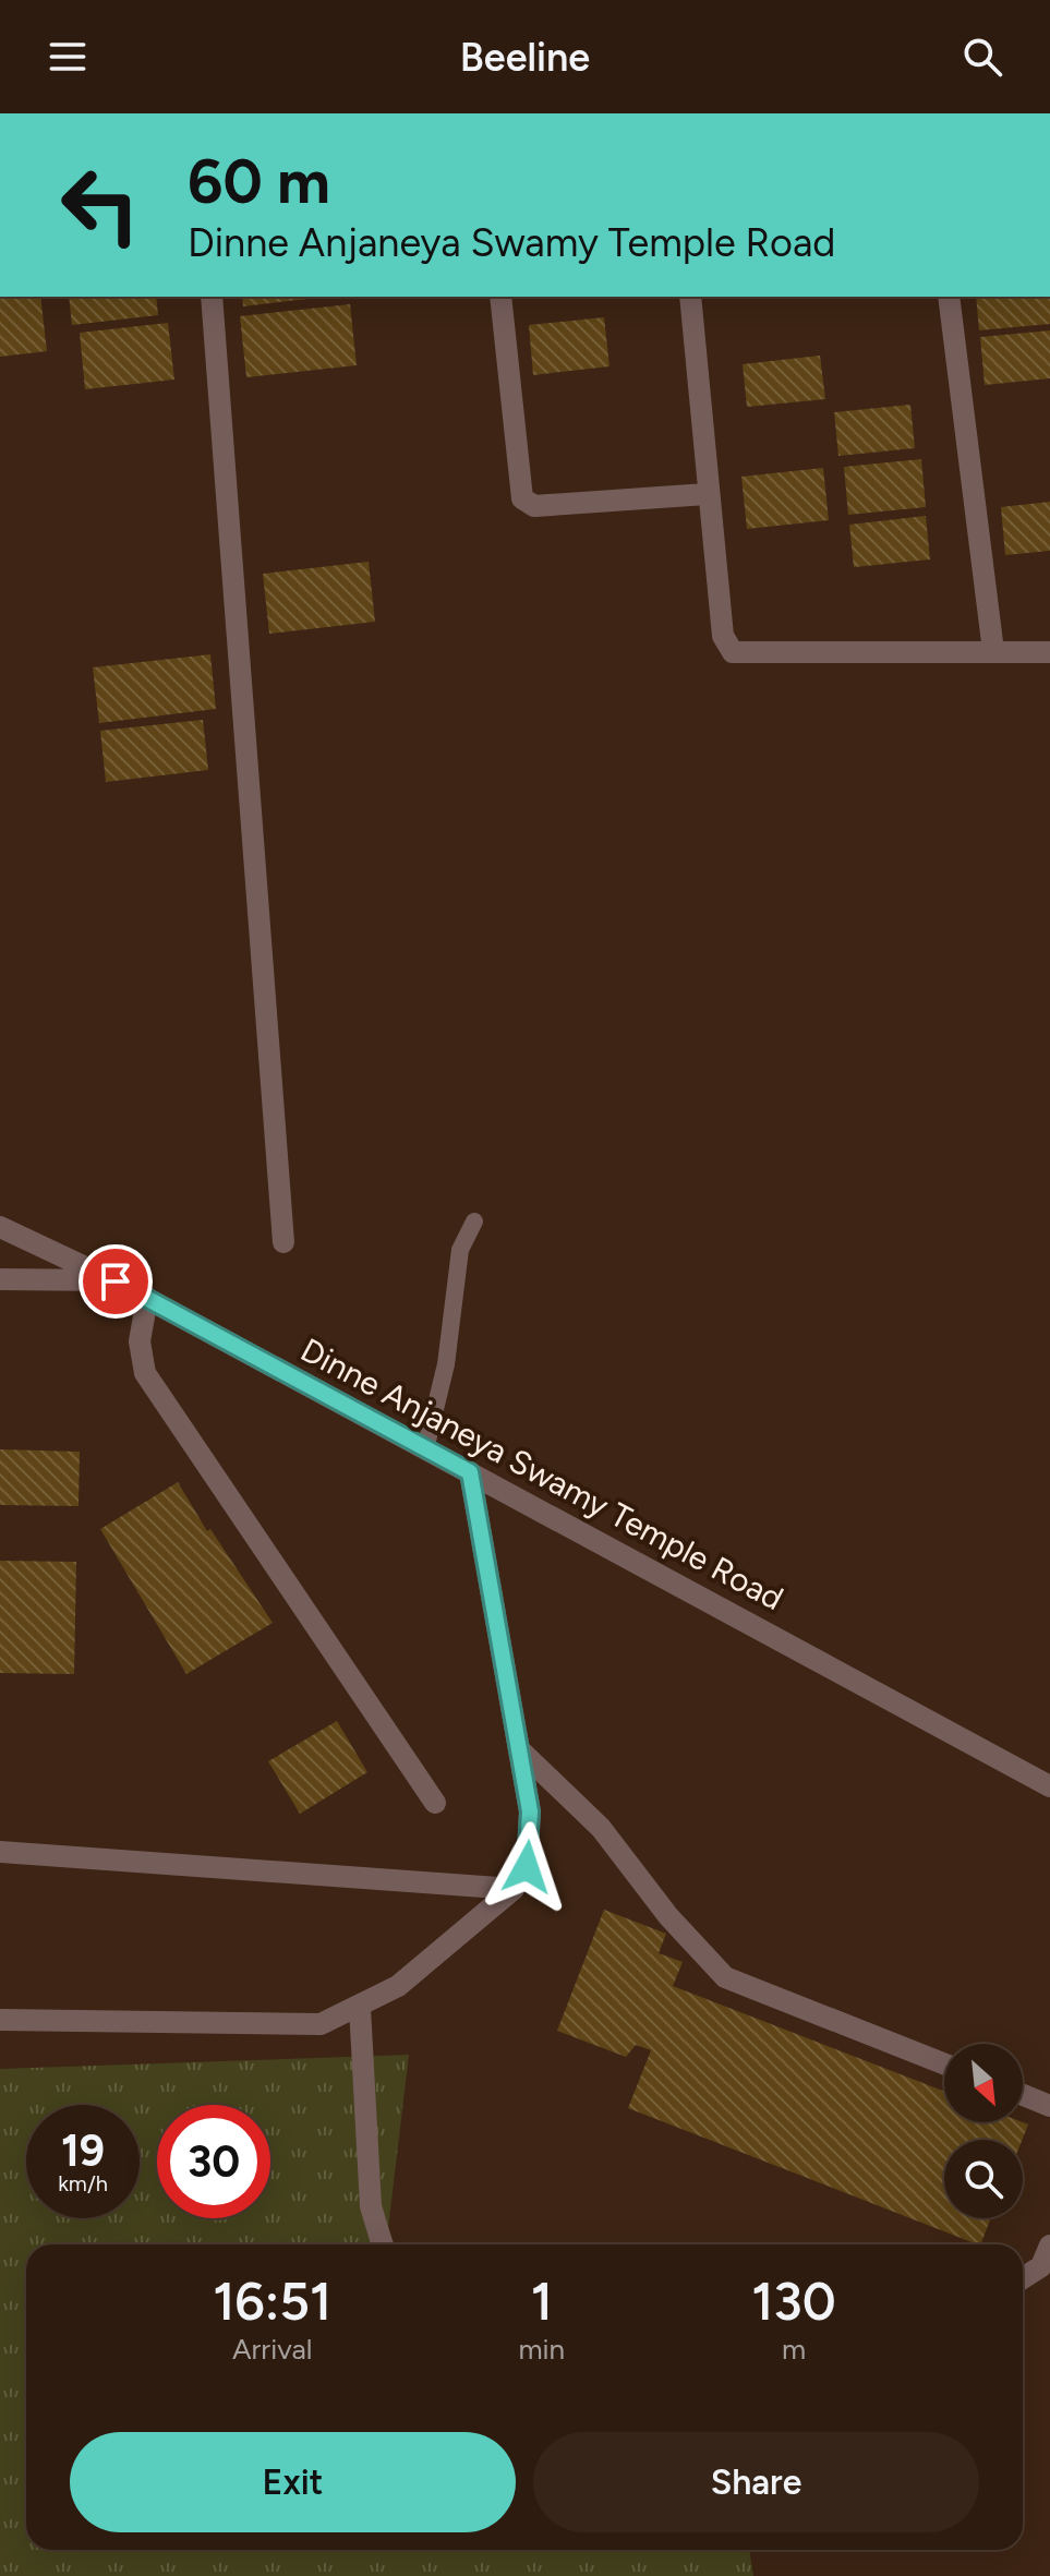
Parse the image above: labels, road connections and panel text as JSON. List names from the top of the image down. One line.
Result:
{"streets":{"street":["Dinne Anjaneya Swamy Temple Road"]},"north":"bottom right","page":{"header":"Beeline","turn":["60 m","Dinne Anjaneya Swamy Temple Road"],"speed":"19 km/h","limit":"30","eta":["16:51","Arrival","1","min","130","m"],"buttons":["Exit","Share"]}}
